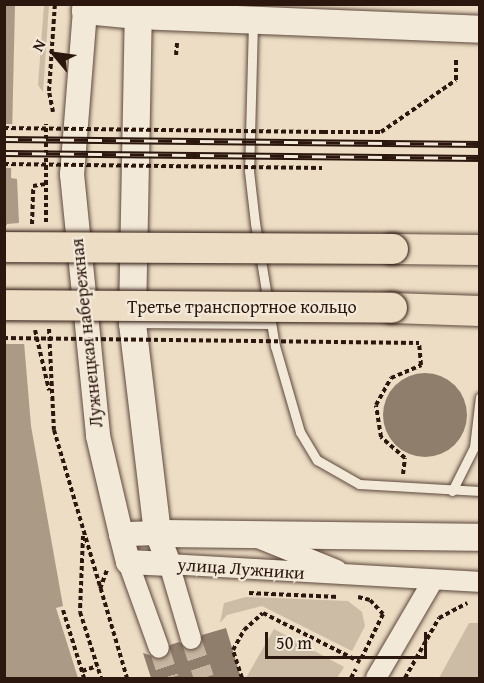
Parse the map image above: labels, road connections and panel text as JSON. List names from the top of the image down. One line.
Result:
{"streets":{"main road":["Третье транспортное кольцо"],"street":["Лужнецкая набережная","улица Лужники"]},"crossings":[["Лужнецкая набережная","улица Лужники"]],"scale_bar":"50 m","north":"top left"}
